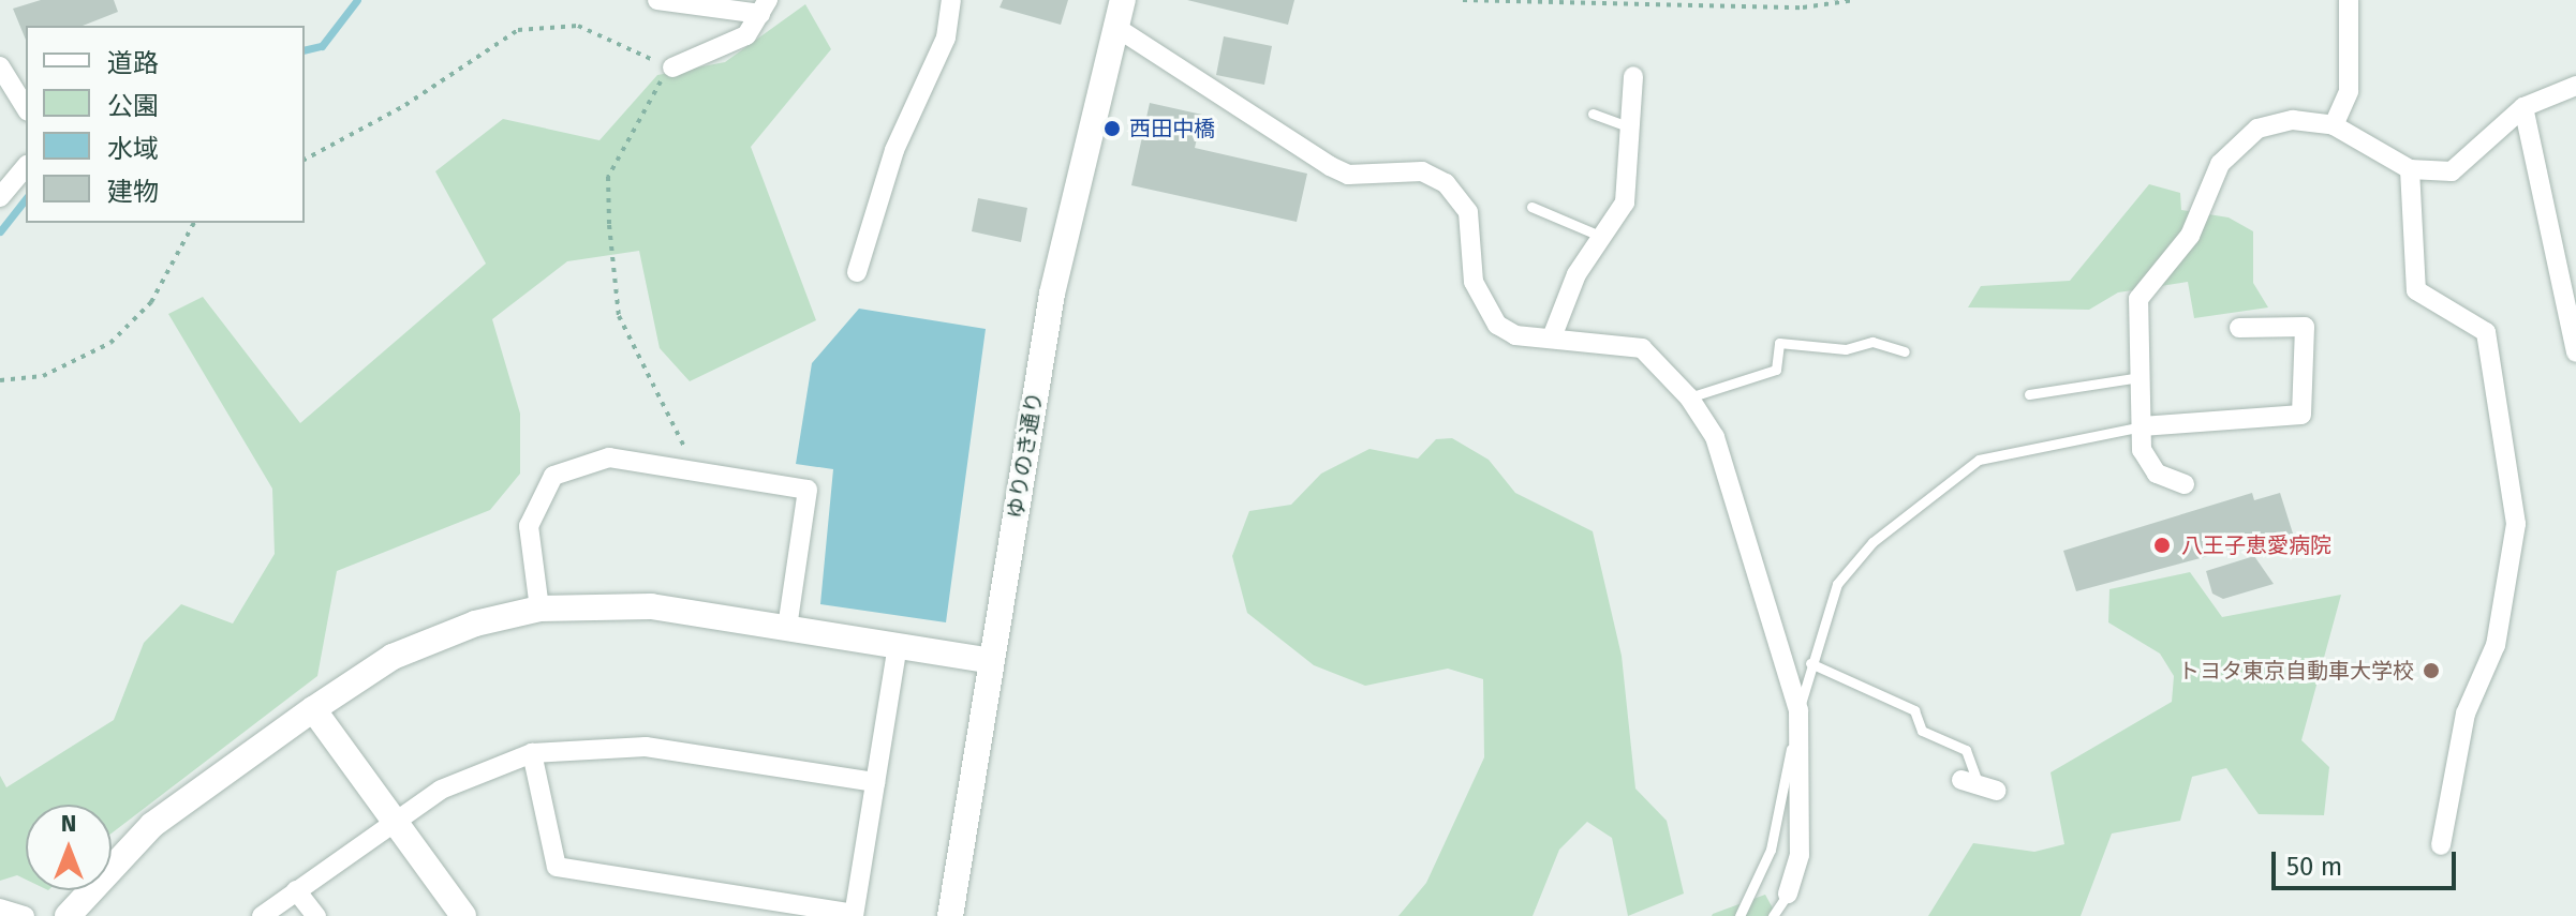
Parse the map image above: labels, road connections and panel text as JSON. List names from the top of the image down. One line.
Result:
{"streets":{"street":["ゆりのき通り"]},"places":["西田中橋","八王子恵愛病院","トヨタ東京自動車大学校"],"legend":["道路","公園","水域","建物"],"scale_bar":"50 m","north":"top"}
